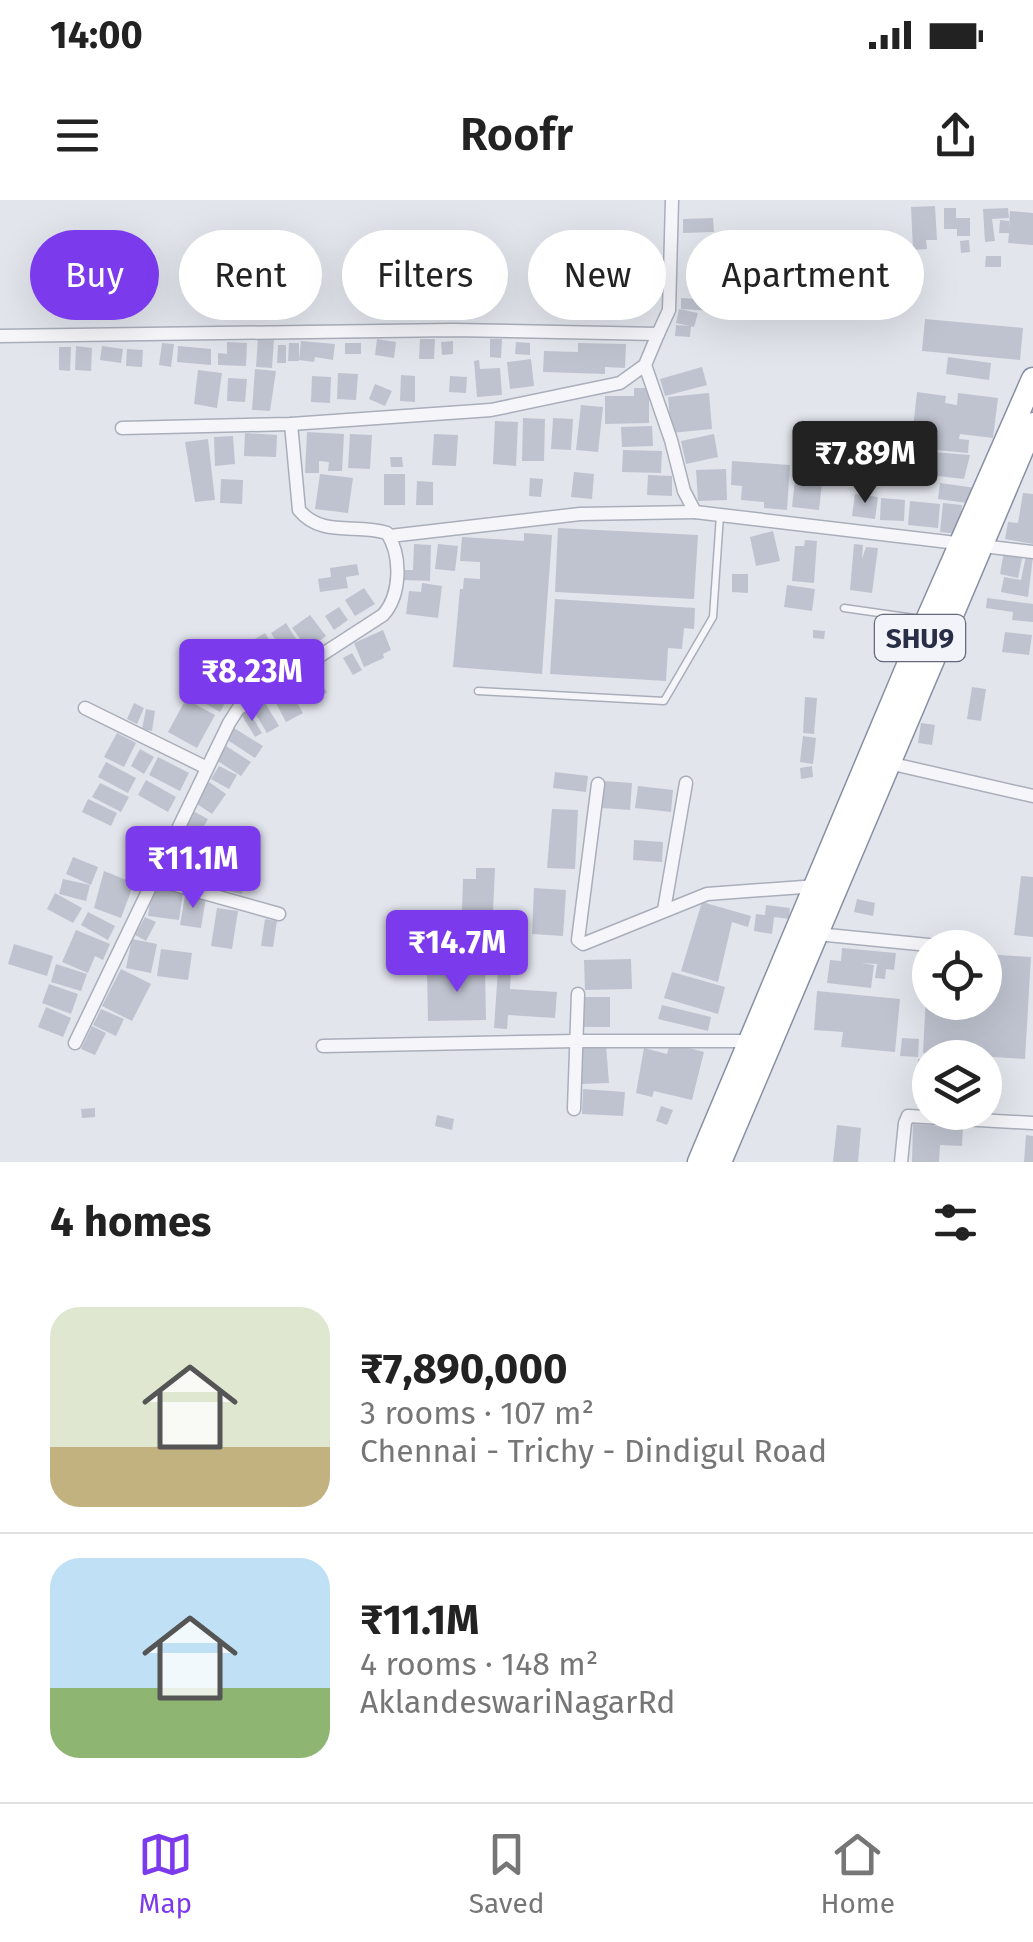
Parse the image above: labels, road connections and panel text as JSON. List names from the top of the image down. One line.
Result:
{"streets":{"highway":["SHU9"]},"page":{"status":"14:00","header":"Roofr","chip":["Buy","Rent","Filters","New","Apartment"],"price":["₹7.89M","₹8.23M","₹11.1M","₹14.7M"],"heading":"4 homes","list":[{"name":"₹7,890,000","note":"3 rooms · 107 m² · Chennai - Trichy - Dindigul Road"},{"name":"₹11.1M","note":"4 rooms · 148 m² · AklandeswariNagarRd"}],"tabs":["Map","Saved","Home"]}}
